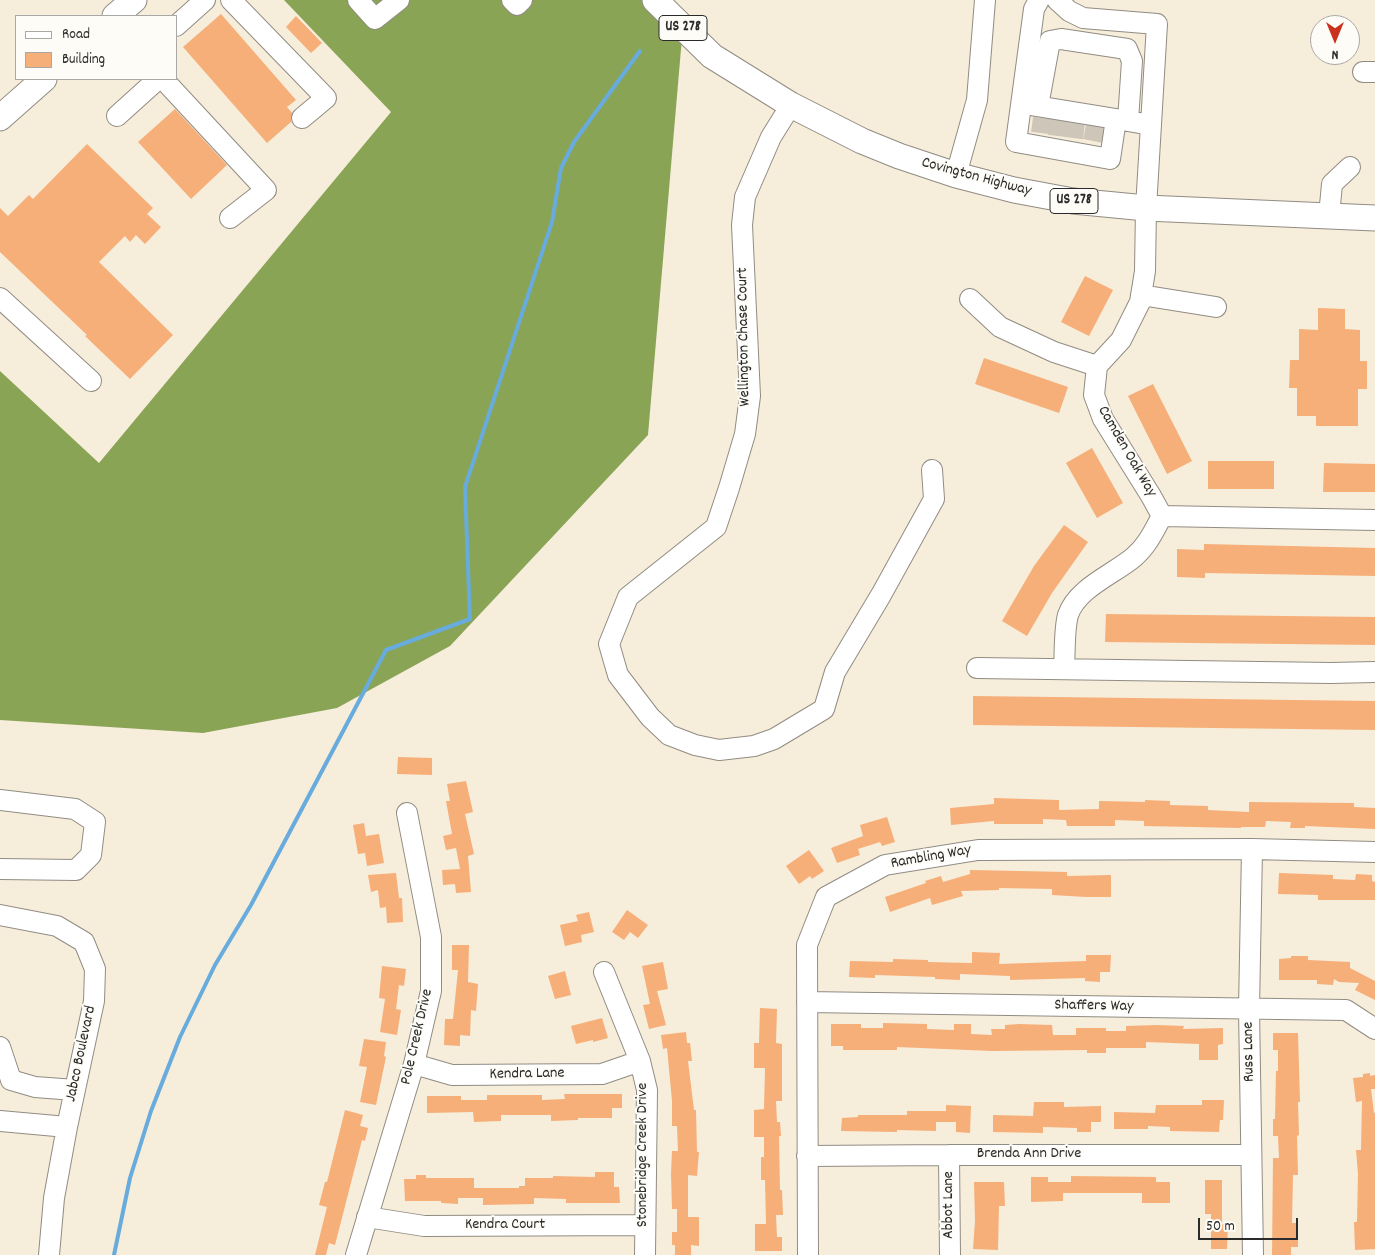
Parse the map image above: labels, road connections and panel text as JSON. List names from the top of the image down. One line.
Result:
{"streets":{"main road":["US 278","Covington Highway"],"street":["Wellington Chase Court","Camden Oak Way","Rambling Way","Shaffers Way","Pole Creek Drive","Russ Lane","Jabco Boulevard","Kendra Lane","Stonebridge Creek Drive","Brenda Ann Drive","Abbot Lane","Kendra Court"]},"crossings":[["Covington Highway","Wellington Chase Court"],["Rambling Way","Shaffers Way"],["Rambling Way","Russ Lane"],["Rambling Way","Brenda Ann Drive"],["Shaffers Way","Russ Lane"],["Pole Creek Drive","Kendra Lane"],["Pole Creek Drive","Kendra Court"],["Russ Lane","Brenda Ann Drive"],["Kendra Lane","Stonebridge Creek Drive"],["Stonebridge Creek Drive","Kendra Court"],["Brenda Ann Drive","Abbot Lane"]],"legend":["Road","Building"],"scale_bar":"50 m","north":"bottom"}
